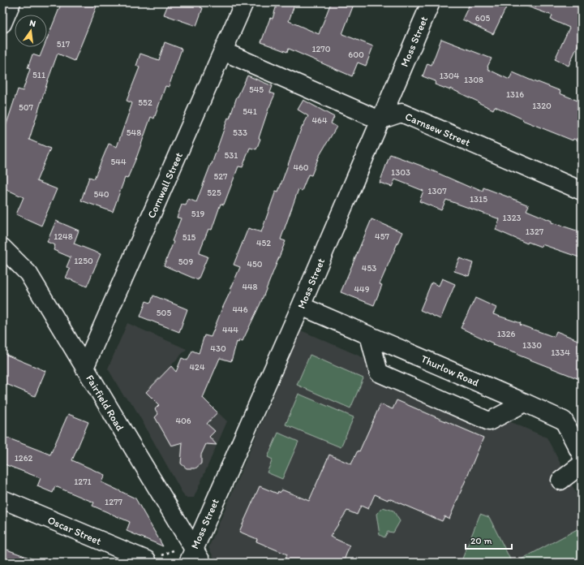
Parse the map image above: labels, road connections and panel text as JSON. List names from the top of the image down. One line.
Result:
{"streets":{"street":["Moss Street","Carnsew Street","Cornwall Street","Thurlow Road","Fairfield Road","Oscar Street"]},"crossings":[["Moss Street","Carnsew Street"],["Moss Street","Thurlow Road"],["Moss Street","Fairfield Road"],["Cornwall Street","Fairfield Road"]],"house_numbers":["605","517","1270","600","511","1304","1308","545","1316","552","1320","507","541","464","548","533","531","544","460","1303","527","1307","525","540","1315","519","1323","1327","1248","457","515","452","1250","509","450","453","448","449","446","505","444","1326","1330","430","1334","424","406","1262","1271","1277"],"scale_bar":"20 m","north":"top"}
